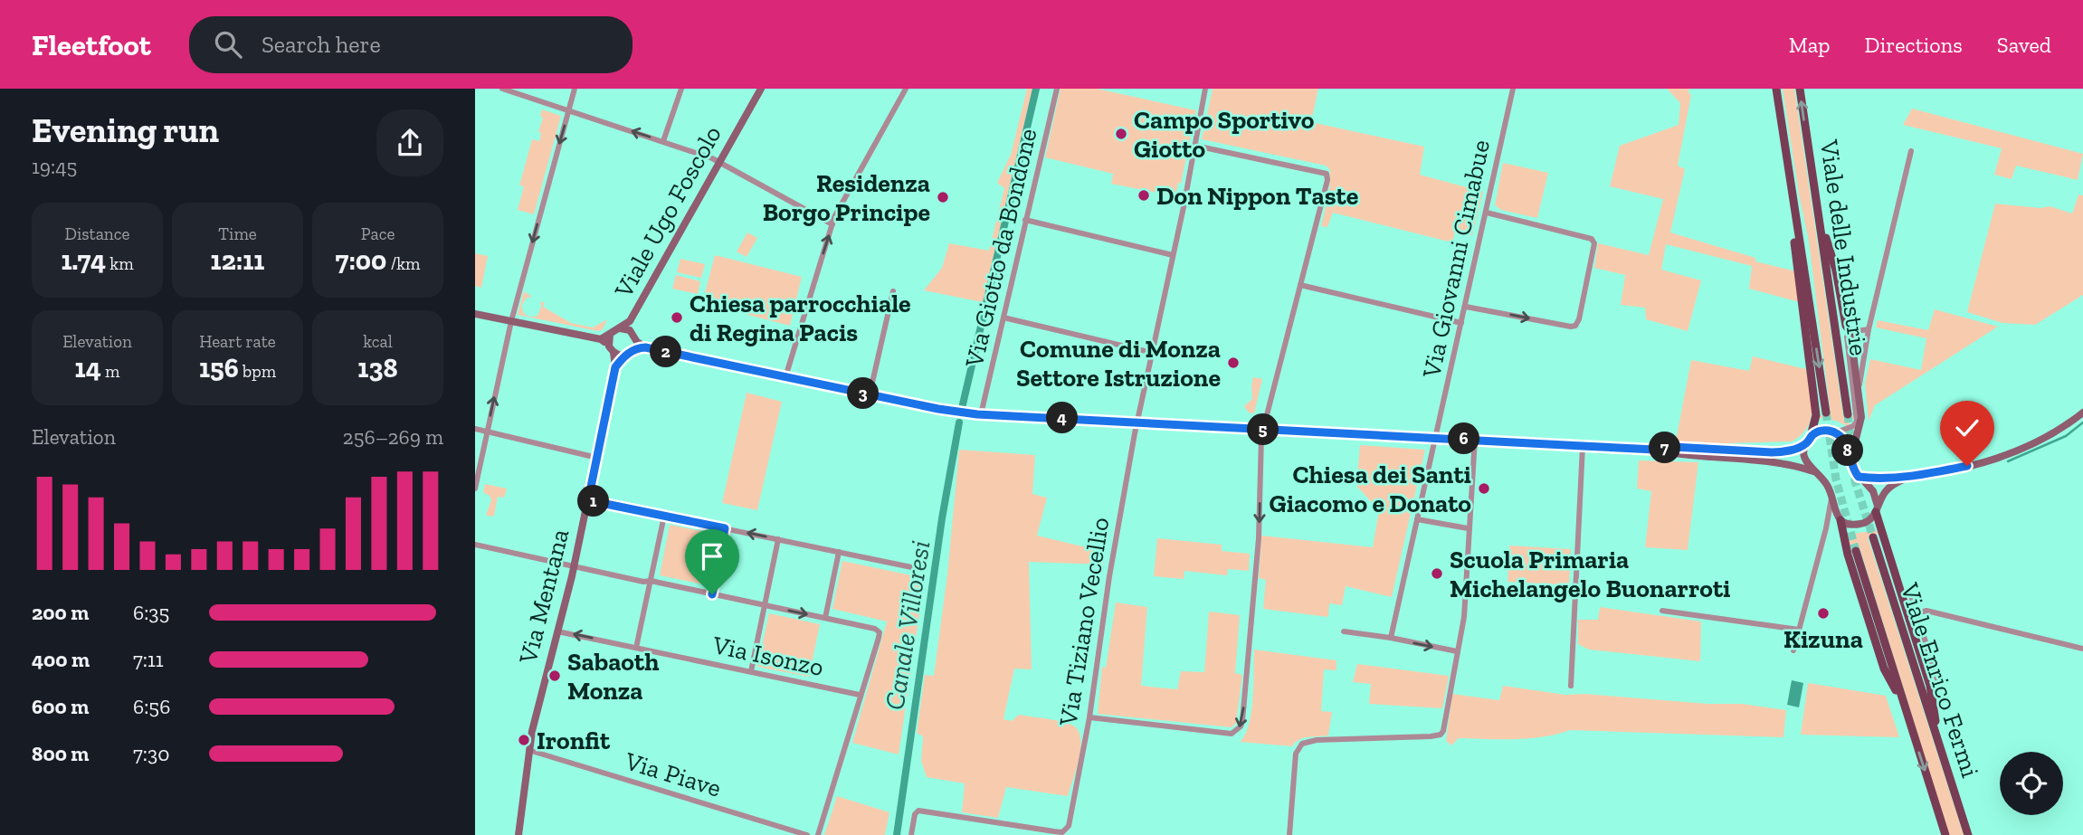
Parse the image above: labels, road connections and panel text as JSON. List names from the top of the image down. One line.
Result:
{"streets":{"main road":["Viale delle Industrie","Viale Enrico Fermi"],"street":["Viale Ugo Foscolo","Via Giotto da Bondone","Via Giovanni Cimabue","Via Mentana","Via Tiziano Vecellio","Via Isonzo","Via Piave"]},"crossings":[["Viale Ugo Foscolo","Via Mentana"],["Via Mentana","Via Isonzo"],["Via Mentana","Via Piave"]],"water":["Canale Villoresi"],"places":["Campo Sportivo Giotto","Don Nippon Taste","Residenza Borgo Principe","Chiesa parrocchiale di Regina Pacis","Comune di Monza Settore Istruzione","Chiesa dei Santi Giacomo e Donato","Scuola Primaria Michelangelo Buonarroti","Kizuna","Sabaoth Monza","Ironfit"],"page":{"header":"Fleetfoot","search":"Search here","nav":["Map","Directions","Saved"],"heading":["Evening run","19:45"],"stats":[["Distance","1.74 km"],["Time","12:11"],["Pace","7:00 /km"],["Elevation","14 m"],["Heart rate","156 bpm"],["kcal","138"]],"pins":["2","3","4","5","6","7","8","1"],"chart":["Elevation","256–269 m"],"list":[{"name":"200 m","note":"6:35"},{"name":"400 m","note":"7:11"},{"name":"600 m","note":"6:56"},{"name":"800 m","note":"7:30"}]}}
